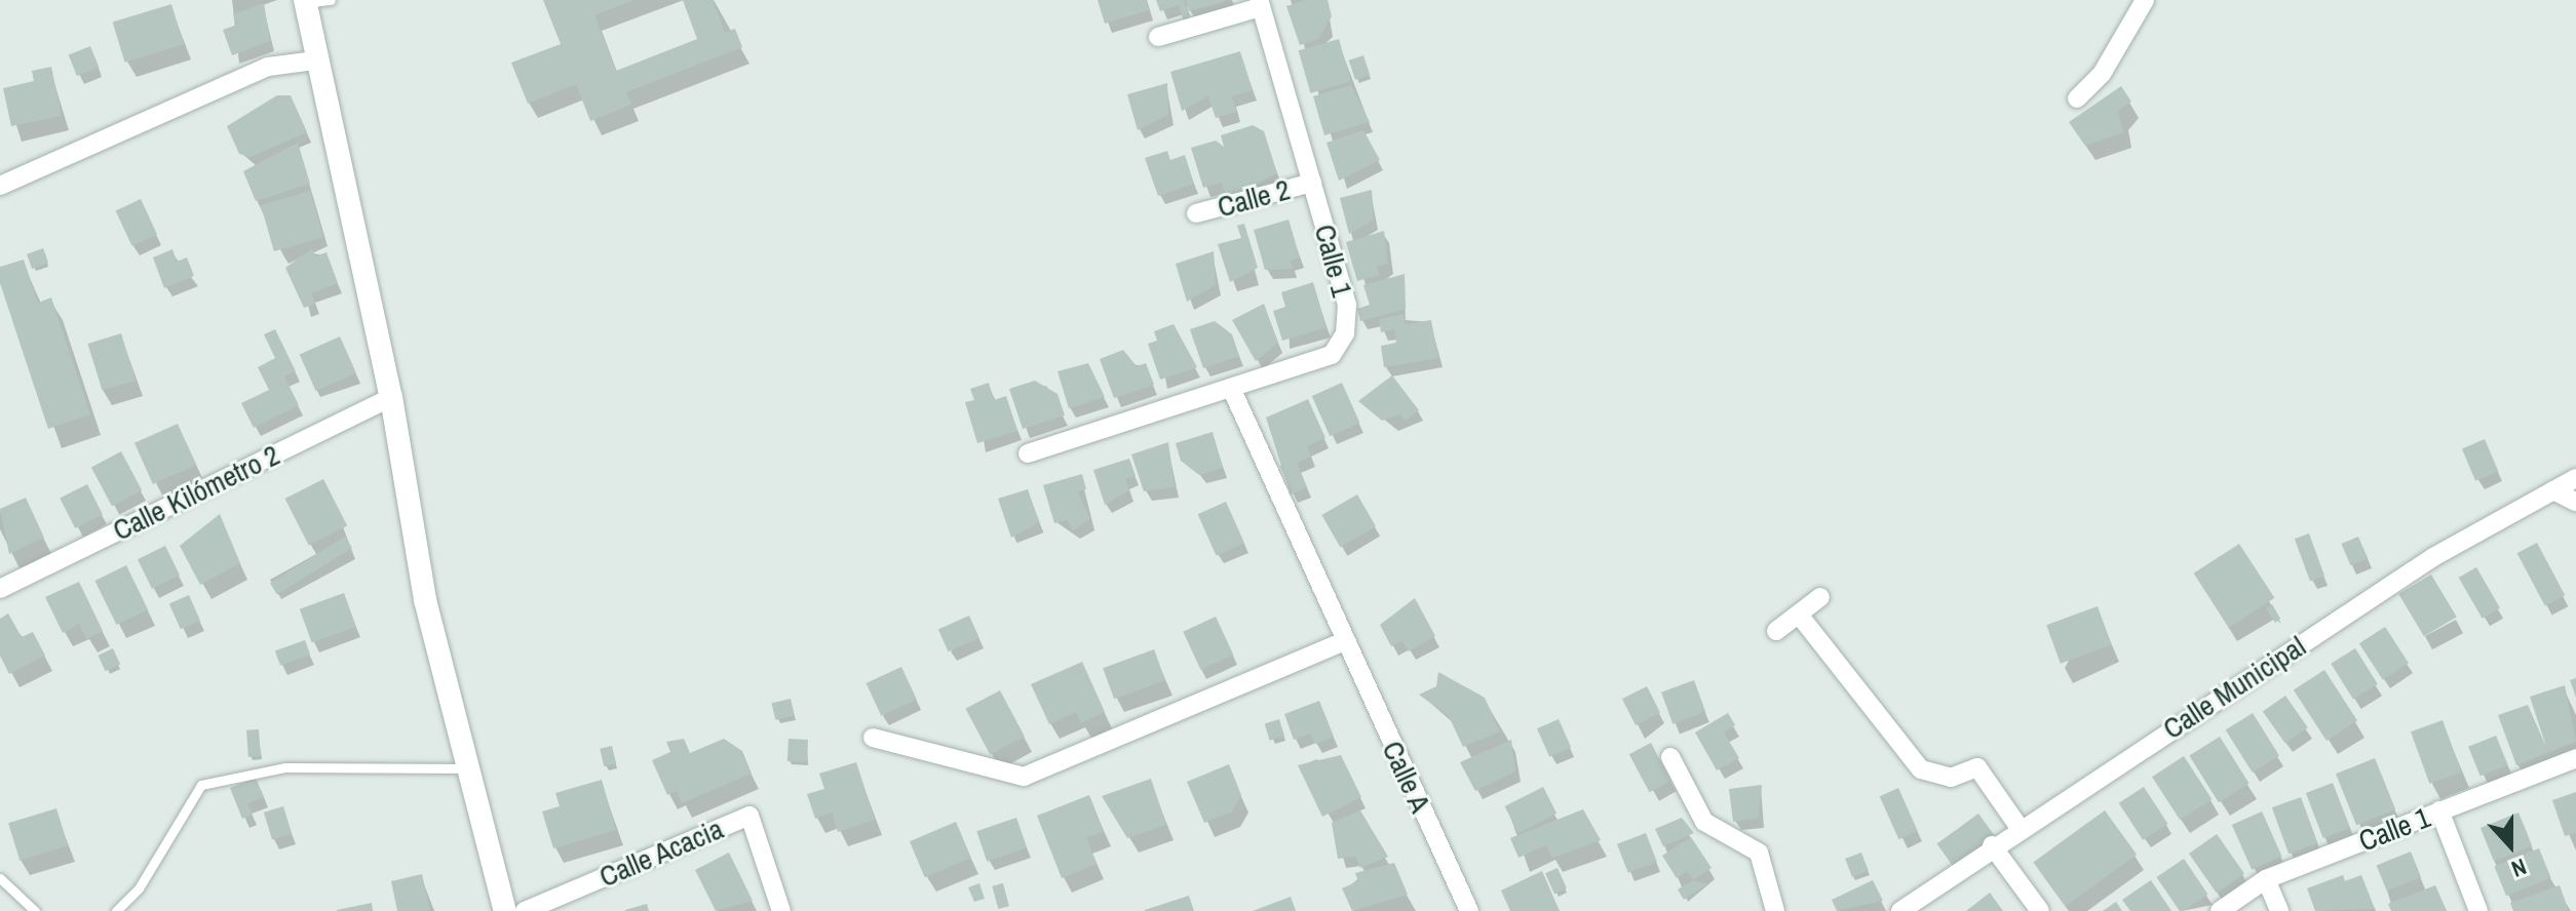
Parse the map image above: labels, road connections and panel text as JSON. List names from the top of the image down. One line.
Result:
{"streets":{"street":["Calle 2","Calle 1","Calle Kilómetro 2","Calle Municipal","Calle A","Calle Acacia"]},"crossings":[["Calle 2","Calle 1"],["Calle 1","Calle A"]],"north":"bottom"}
